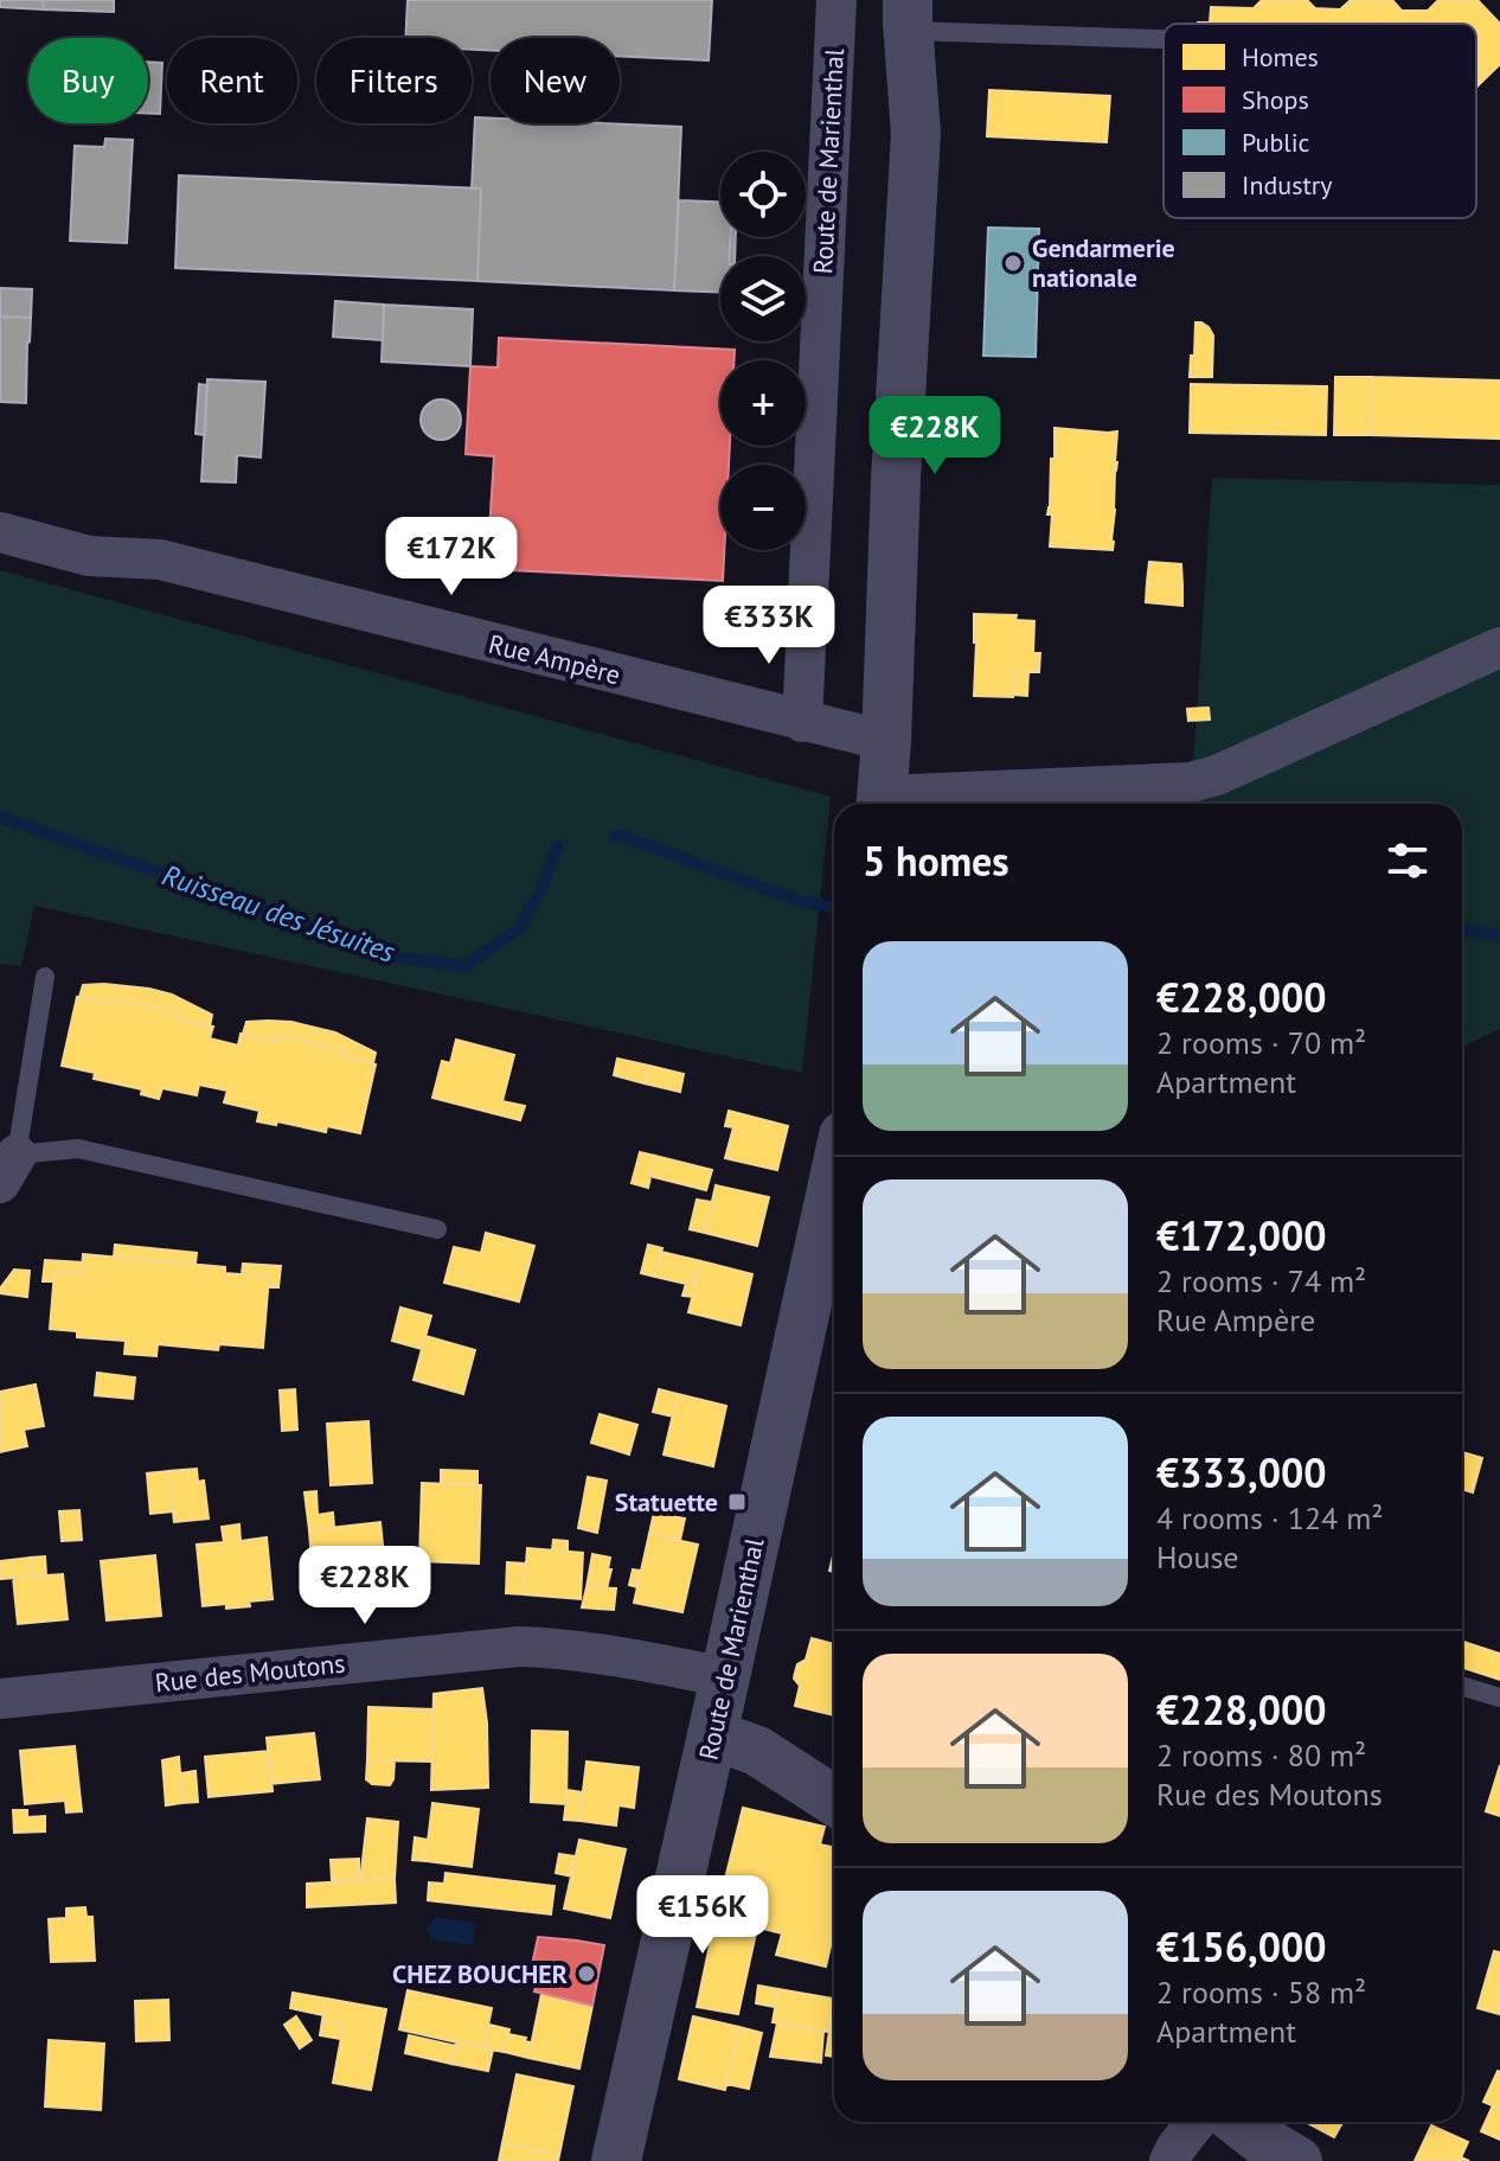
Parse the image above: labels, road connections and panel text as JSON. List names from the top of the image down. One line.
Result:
{"streets":{"street":["Route de Marienthal","Rue Ampère","Rue des Moutons"]},"crossings":[["Route de Marienthal","Rue Ampère"],["Route de Marienthal","Rue des Moutons"]],"water":["Ruisseau des Jésuites"],"places":{"other":["Gendarmerie nationale","CHEZ BOUCHER"],"transit":["Statuette"]},"legend":["Homes","Shops","Public","Industry"],"page":{"chip":["Buy","Rent","Filters","New"],"map_buttons":["+","−"],"price":["€228K","€172K","€333K","€228K","€156K"],"heading":"5 homes","list":[{"name":"€228,000","note":"2 rooms · 70 m² · Apartment"},{"name":"€172,000","note":"2 rooms · 74 m² · Rue Ampère"},{"name":"€333,000","note":"4 rooms · 124 m² · House"},{"name":"€228,000","note":"2 rooms · 80 m² · Rue des Moutons"},{"name":"€156,000","note":"2 rooms · 58 m² · Apartment"}]}}
